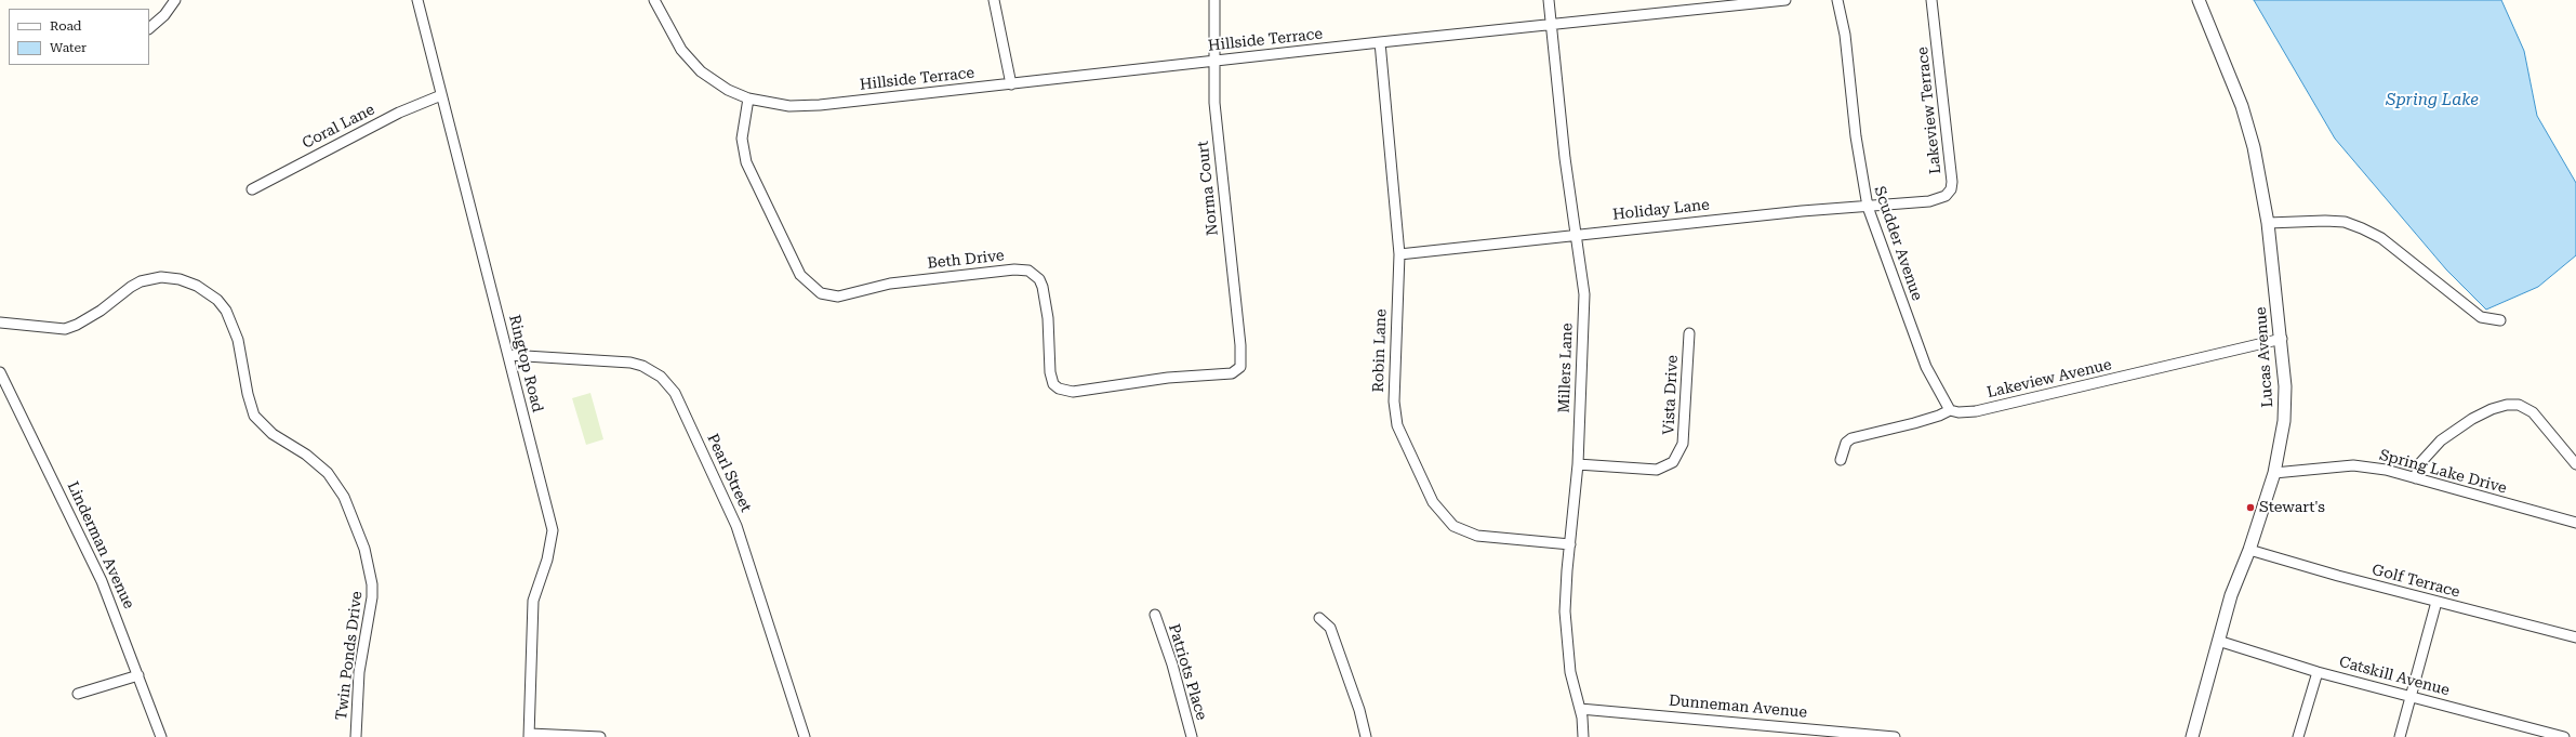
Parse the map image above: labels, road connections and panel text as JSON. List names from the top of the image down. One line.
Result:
{"streets":{"street":["Hillside Terrace","Lakeview Terrace","Coral Lane","Norma Court","Holiday Lane","Scudder Avenue","Beth Drive","Robin Lane","Lucas Avenue","Ringtop Road","Millers Lane","Lakeview Avenue","Vista Drive","Spring Lake Drive","Pearl Street","Linderman Avenue","Golf Terrace","Twin Ponds Drive","Patriots Place","Catskill Avenue","Dunneman Avenue"]},"crossings":[["Hillside Terrace","Norma Court"],["Hillside Terrace","Beth Drive"],["Hillside Terrace","Robin Lane"],["Hillside Terrace","Millers Lane"],["Lakeview Terrace","Holiday Lane"],["Coral Lane","Ringtop Road"],["Norma Court","Beth Drive"],["Holiday Lane","Scudder Avenue"],["Holiday Lane","Robin Lane"],["Holiday Lane","Millers Lane"],["Scudder Avenue","Lakeview Avenue"],["Robin Lane","Millers Lane"],["Lucas Avenue","Lakeview Avenue"],["Lucas Avenue","Spring Lake Drive"],["Lucas Avenue","Golf Terrace"],["Lucas Avenue","Catskill Avenue"],["Ringtop Road","Pearl Street"],["Millers Lane","Vista Drive"],["Millers Lane","Dunneman Avenue"]],"water":["Spring Lake"],"places":["Stewart's"],"legend":["Road","Water"]}
